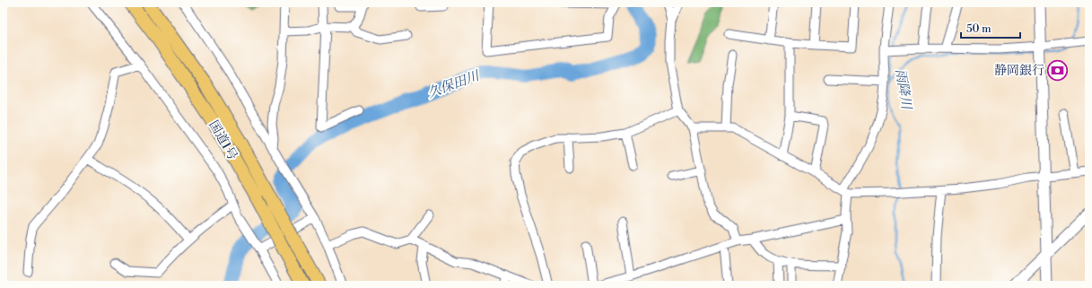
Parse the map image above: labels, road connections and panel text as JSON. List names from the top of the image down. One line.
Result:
{"streets":{"highway":["国道1号"]},"water":["久保田川","雨降川"],"places":{"bank":["静岡銀行"]},"scale_bar":"50 m"}
